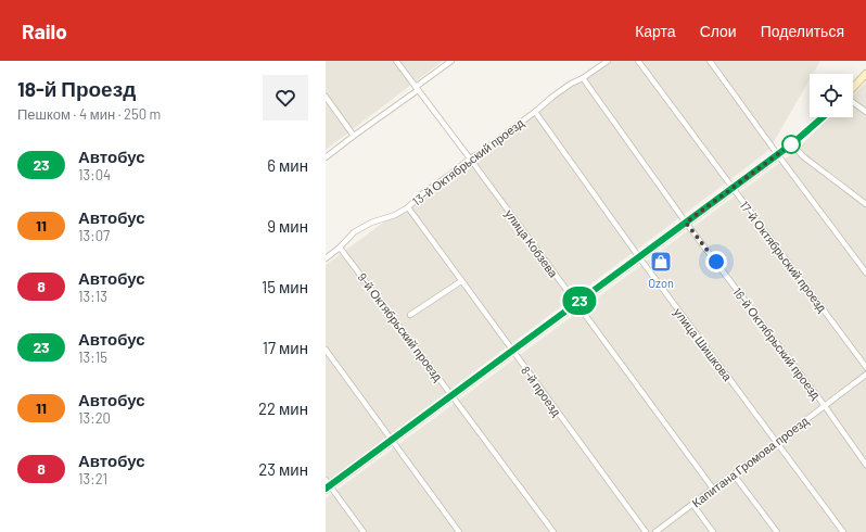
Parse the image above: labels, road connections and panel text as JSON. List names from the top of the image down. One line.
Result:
{"streets":{"street":["13-й Октябрьский проезд","улица Кобзева","17-й Октябрьский проезд","9-й Октябрьский проезд","16-й Октябрьский проезд","улица Шишкова","8-й проезд","Капитана Громова проезд"]},"crossings":[["13-й Октябрьский проезд","улица Кобзева"],["13-й Октябрьский проезд","9-й Октябрьский проезд"],["13-й Октябрьский проезд","16-й Октябрьский проезд"],["13-й Октябрьский проезд","улица Шишкова"],["13-й Октябрьский проезд","8-й проезд"],["улица Кобзева","Капитана Громова проезд"],["16-й Октябрьский проезд","Капитана Громова проезд"],["улица Шишкова","Капитана Громова проезд"]],"places":{"shop":["Ozon"]},"lines":["bus line 23"],"page":{"header":"Railo","nav":["Карта","Слои","Поделиться"],"heading":["18-й Проезд","Пешком · 4 мин · 250 m"],"on_map":"23","list":[{"mark":"23","name":"Автобус","note":"13:04","value":"6 мин"},{"mark":"11","name":"Автобус","note":"13:07","value":"9 мин"},{"mark":"8","name":"Автобус","note":"13:13","value":"15 мин"},{"mark":"23","name":"Автобус","note":"13:15","value":"17 мин"},{"mark":"11","name":"Автобус","note":"13:20","value":"22 мин"},{"mark":"8","name":"Автобус","note":"13:21","value":"23 мин"}]}}
